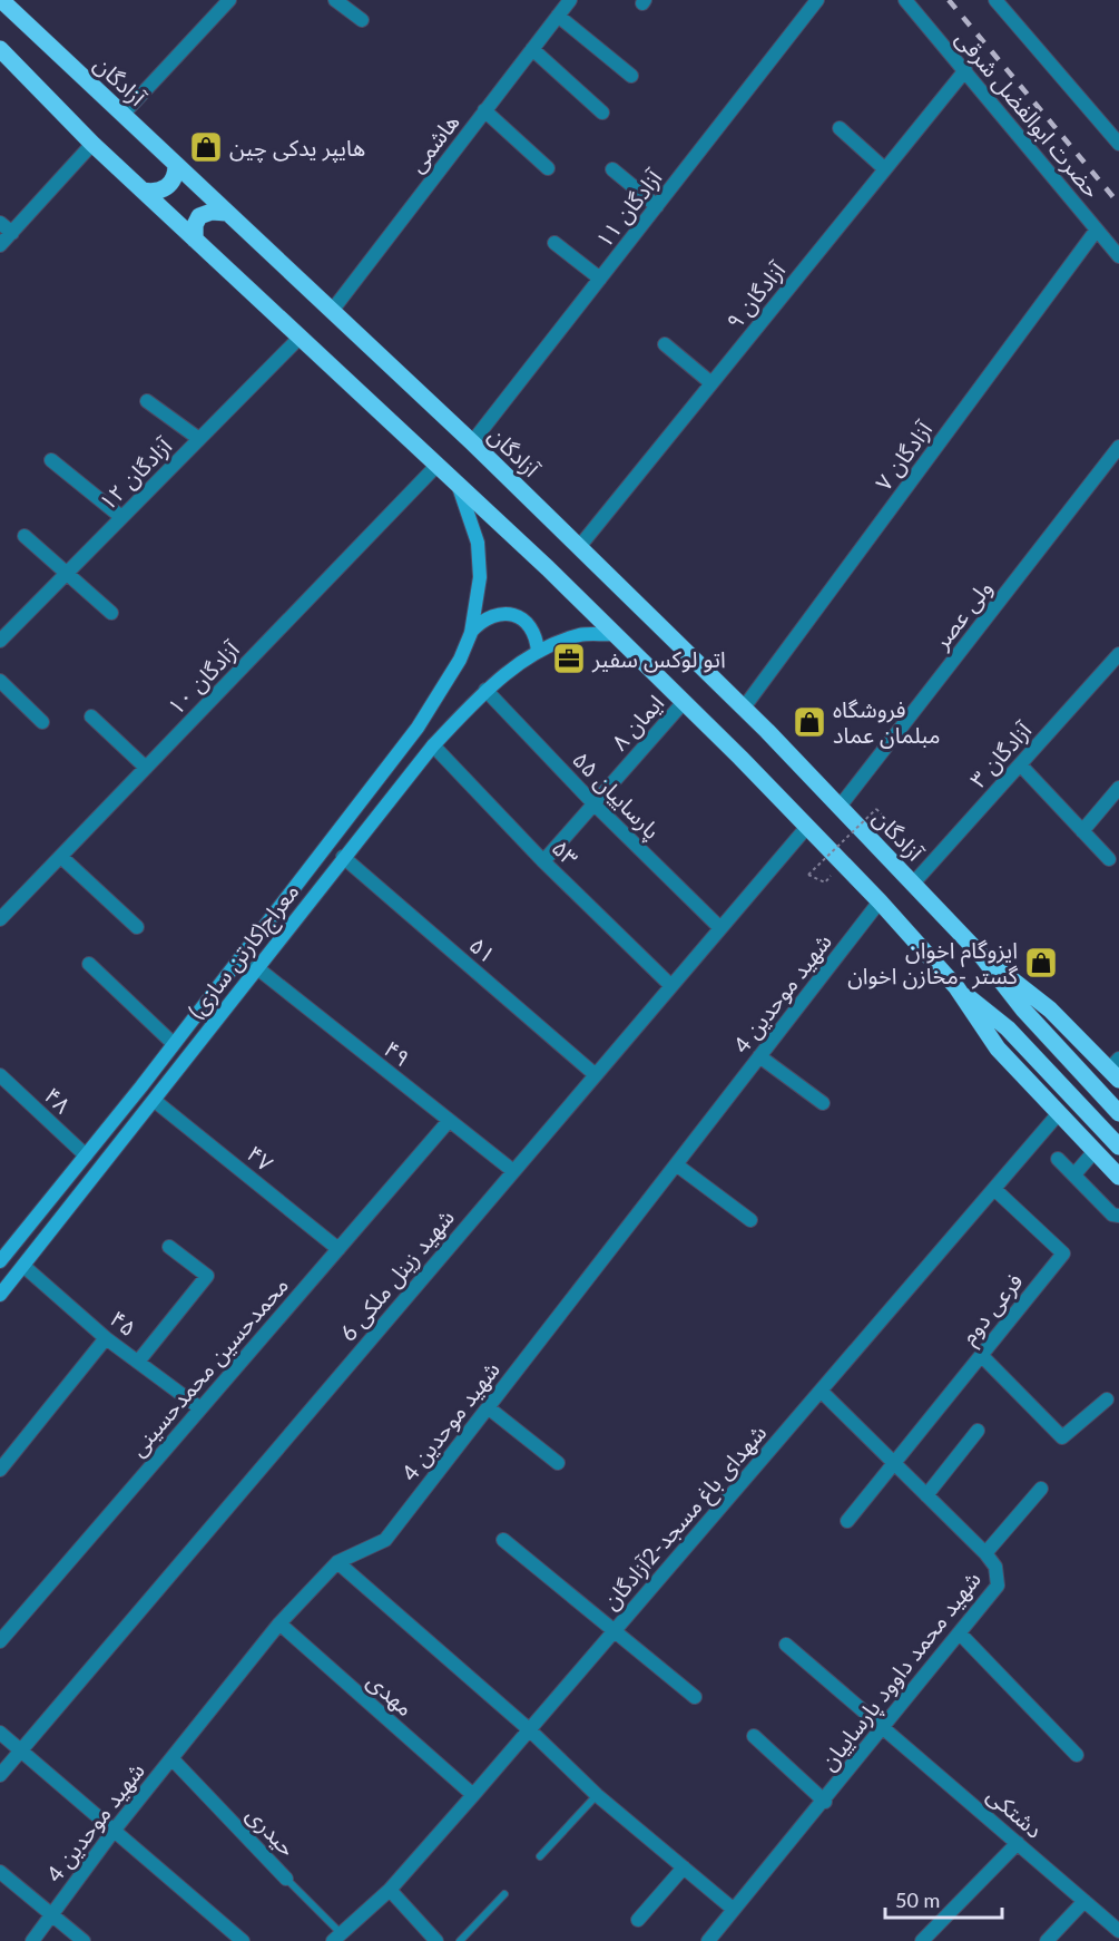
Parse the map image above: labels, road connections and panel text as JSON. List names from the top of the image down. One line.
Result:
{"streets":{"main road":["آزادگان"],"street":["حضرت ابوالفضل شرقی","هاشمی","۱۱ آزادگان","۹ آزادگان","۷ آزادگان","۱۲ آزادگان","ولی عصر","۱۰ آزادگان","۸ ایمان","۳ آزادگان","پارساییان ۵۵","۵۳","۵۱","معراج(کارتن سازی)","4 شهید موحدین","۴۹","۴۸","۴۷","6 شهید زینل ملکی","فرعی دوم","۴۵","محمدحسین محمدحسینی","شهدای‌ باغ مسجد-2آزادگان","شهید محمد داوود پارساییان","مهدی","دشتکی","حیدری"]},"crossings":[["آزادگان","هاشمی"],["آزادگان","۱۱ آزادگان"],["آزادگان","۹ آزادگان"],["آزادگان","۷ آزادگان"],["آزادگان","ولی عصر"],["آزادگان","۳ آزادگان"],["حضرت ابوالفضل شرقی","۹ آزادگان"],["حضرت ابوالفضل شرقی","۷ آزادگان"],["۸ ایمان","پارساییان ۵۵"],["۸ ایمان","۵۳"],["پارساییان ۵۵","معراج(کارتن سازی)"],["پارساییان ۵۵","6 شهید زینل ملکی"],["۵۳","معراج(کارتن سازی)"],["۵۳","6 شهید زینل ملکی"],["۵۱","معراج(کارتن سازی)"],["۵۱","6 شهید زینل ملکی"],["معراج(کارتن سازی)","۴۹"],["معراج(کارتن سازی)","۴۸"],["معراج(کارتن سازی)","۴۷"],["معراج(کارتن سازی)","۴۵"],["4 شهید موحدین","مهدی"],["4 شهید موحدین","حیدری"],["۴۹","6 شهید زینل ملکی"],["۴۹","محمدحسین محمدحسینی"],["۴۷","محمدحسین محمدحسینی"],["فرعی دوم","شهدای‌ باغ مسجد-2آزادگان"],["فرعی دوم","شهید محمد داوود پارساییان"],["۴۵","محمدحسین محمدحسینی"],["شهدای‌ باغ مسجد-2آزادگان","شهید محمد داوود پارساییان"],["شهدای‌ باغ مسجد-2آزادگان","مهدی"],["شهدای‌ باغ مسجد-2آزادگان","حیدری"],["شهید محمد داوود پارساییان","دشتکی"]],"places":{"shop":["هایپر یدکی چین","فروشگاه مبلمان عماد","ایزوگام اخوان گستر -مخازن اخوان"],"office":["اتو لوکس سفیر"]},"scale_bar":"50 m"}
